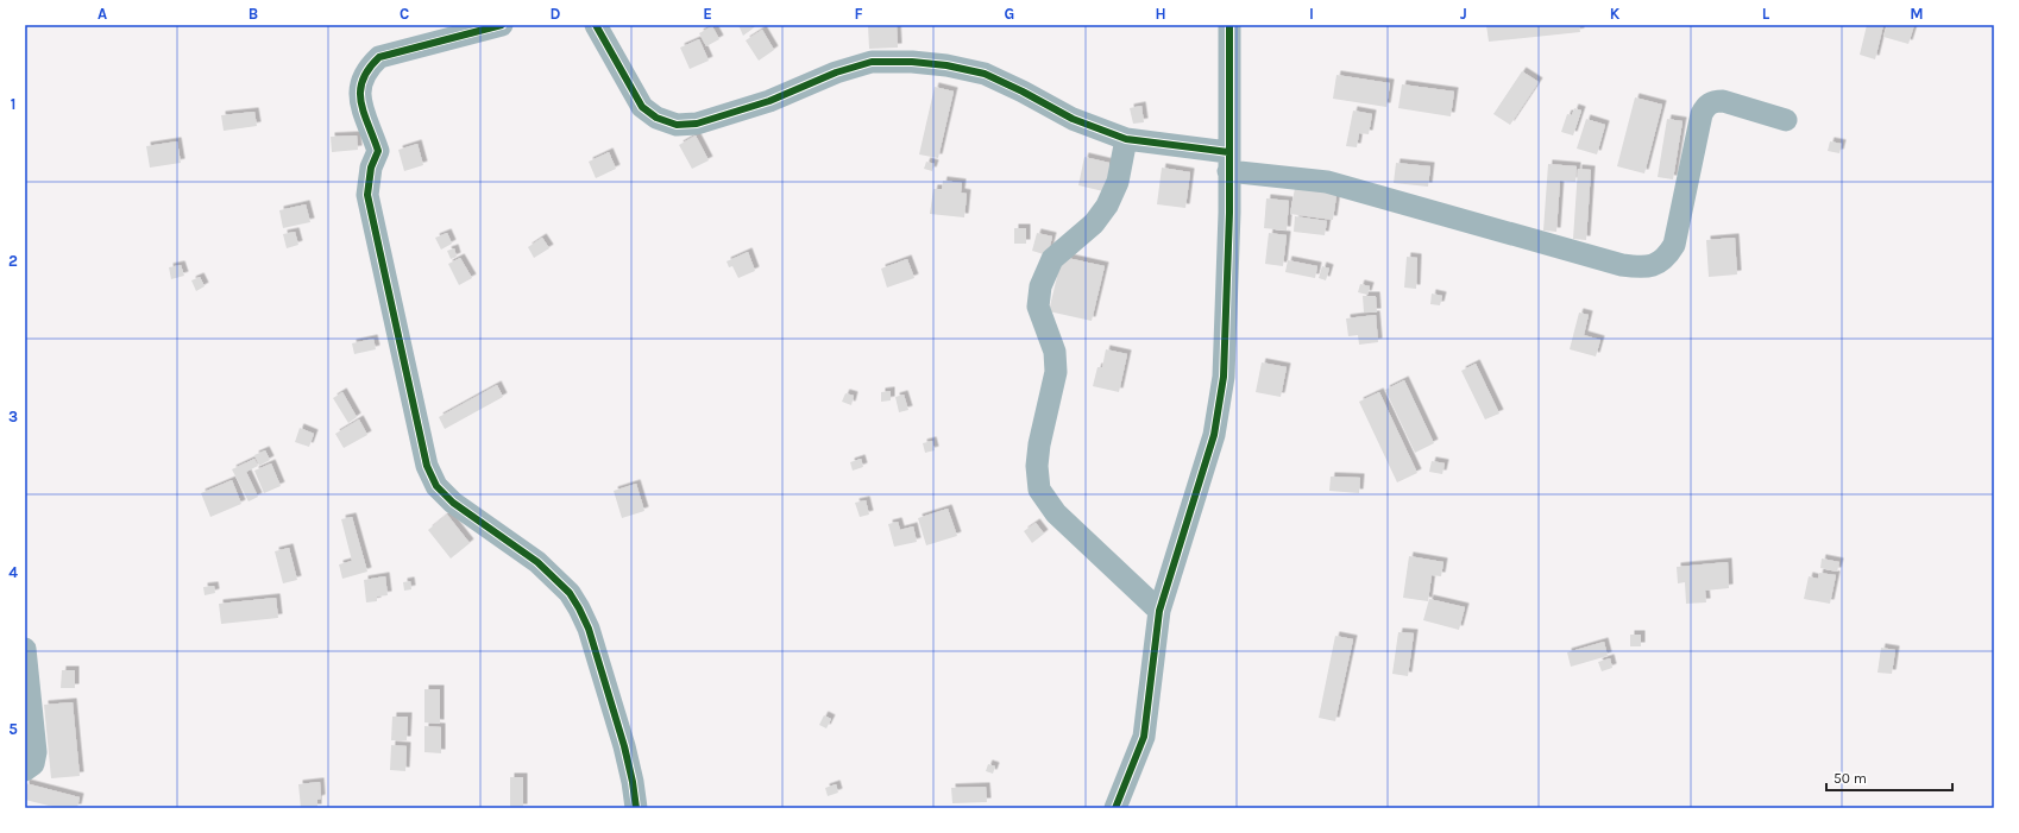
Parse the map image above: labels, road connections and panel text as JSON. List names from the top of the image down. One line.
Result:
{"scale_bar":"50 m","grid":{"columns":["A","B","C","D","E","F","G","H","I","J","K","L","M"],"rows":["1","2","3","4","5"]}}
